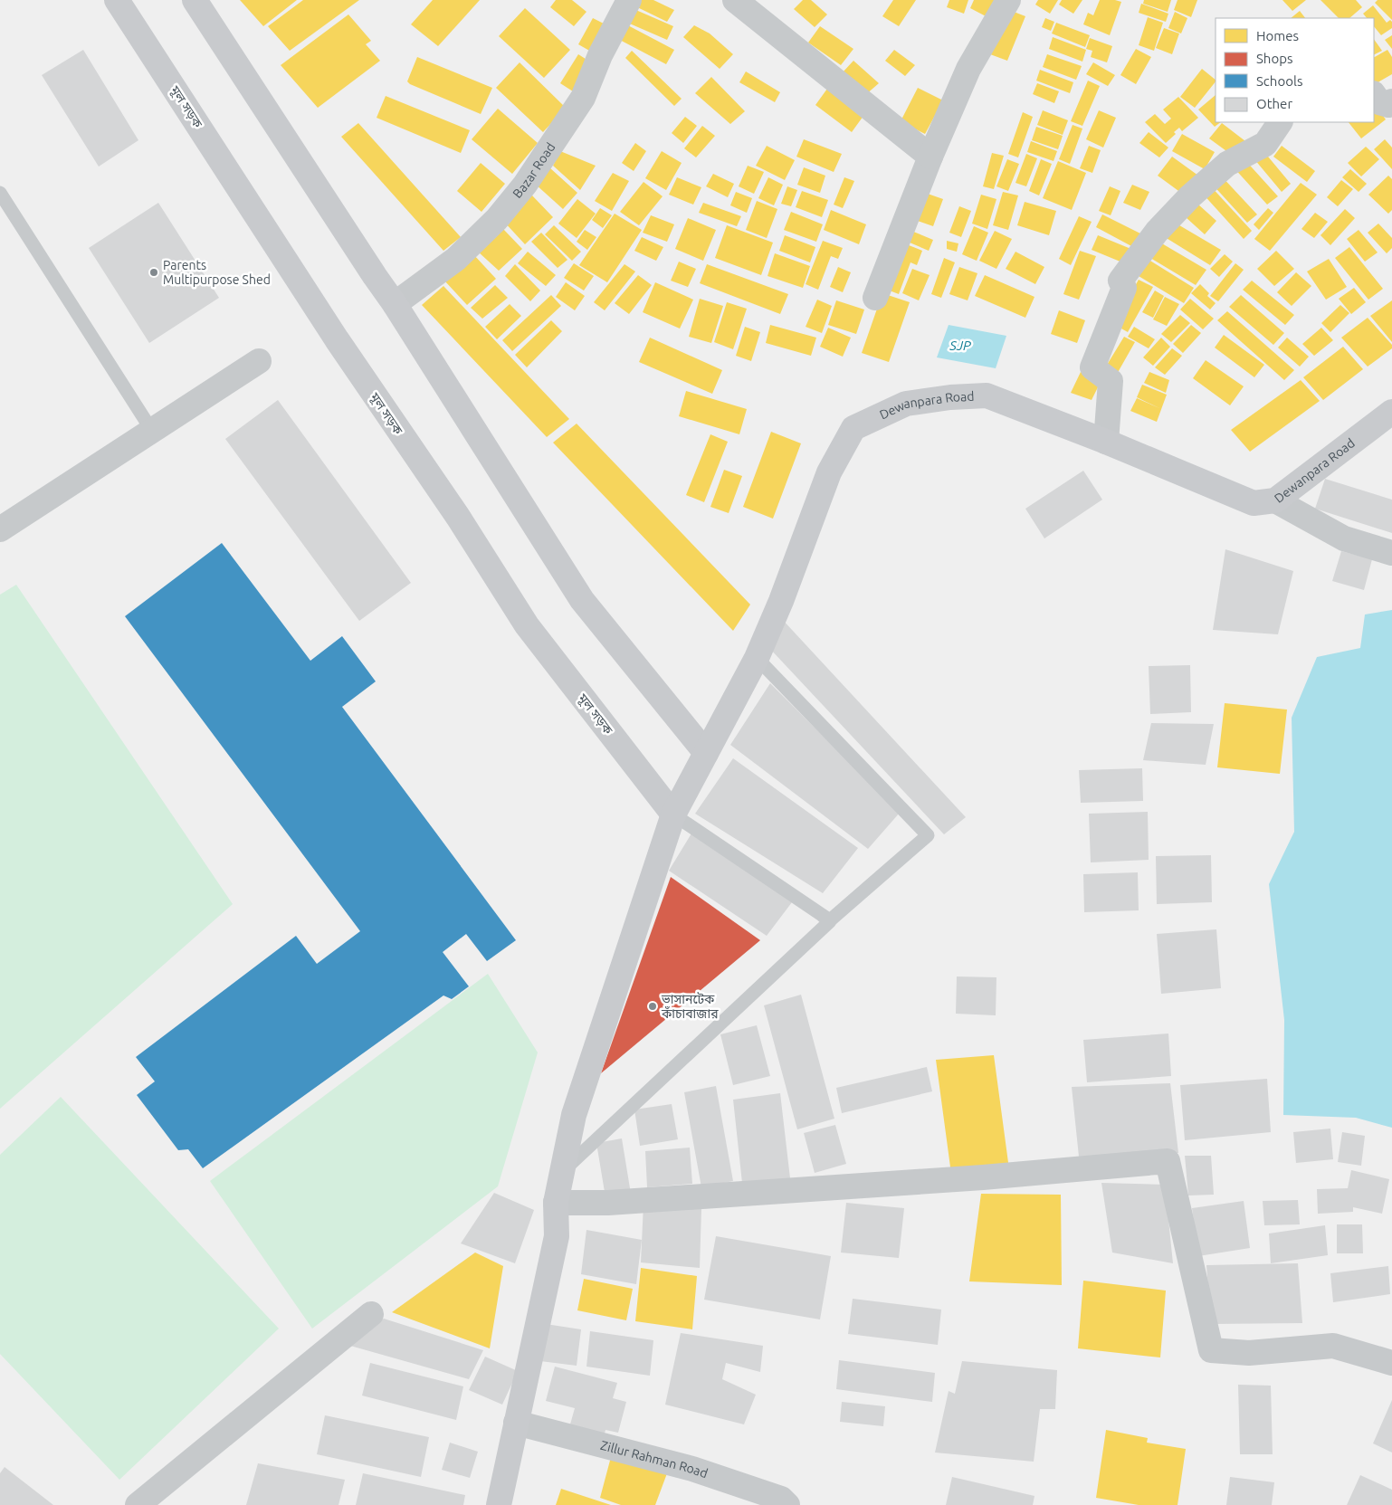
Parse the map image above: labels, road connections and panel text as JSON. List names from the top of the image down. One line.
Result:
{"streets":{"street":["মূল সড়ক","Bazar Road","Dewanpara Road","Zillur Rahman Road"]},"crossings":[["মূল সড়ক","Dewanpara Road"],["Dewanpara Road","Zillur Rahman Road"]],"water":["SJP"],"places":["Parents Multipurpose Shed","ভাসানটেক কাঁচাবাজার"],"legend":["Homes","Shops","Schools","Other"]}
